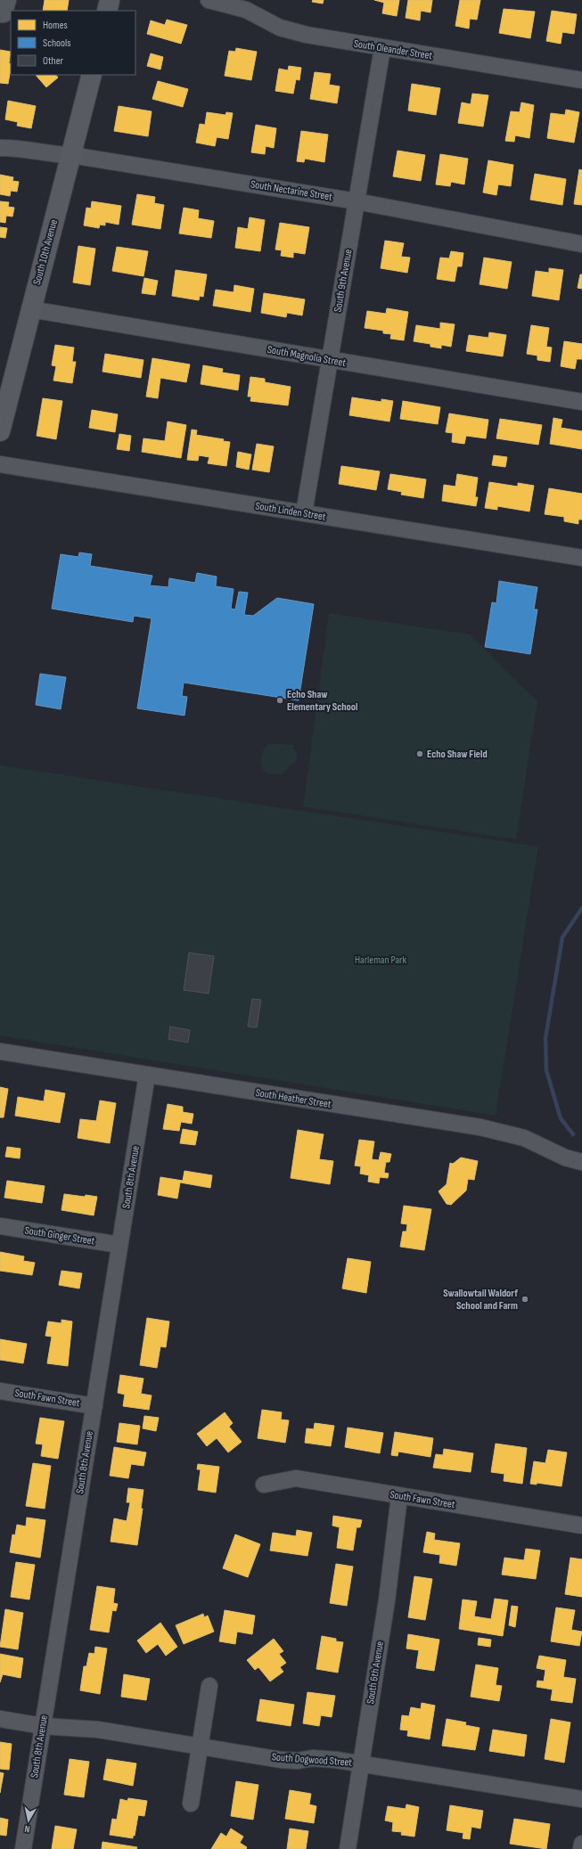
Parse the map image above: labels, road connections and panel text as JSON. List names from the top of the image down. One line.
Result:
{"streets":{"main road":["South 10th Avenue"],"street":["South Oleander Street","South Nectarine Street","South 9th Avenue","South Magnolia Street","South Linden Street","South Heather Street","South 8th Avenue","South Ginger Street","South Fawn Street","South 6th Avenue","South Dogwood Street"]},"crossings":[["South Oleander Street","South 9th Avenue"],["South Nectarine Street","South 10th Avenue"],["South Nectarine Street","South 9th Avenue"],["South 10th Avenue","South Magnolia Street"],["South 9th Avenue","South Magnolia Street"],["South 9th Avenue","South Linden Street"],["South Heather Street","South 8th Avenue"],["South 8th Avenue","South Ginger Street"],["South 8th Avenue","South Fawn Street"],["South 8th Avenue","South Dogwood Street"],["South Fawn Street","South 6th Avenue"],["South 6th Avenue","South Dogwood Street"]],"parks":["Harleman Park"],"places":["Echo Shaw Elementary School","Echo Shaw Field","Swallowtail Waldorf School and Farm"],"legend":["Homes","Schools","Other"],"north":"bottom"}
